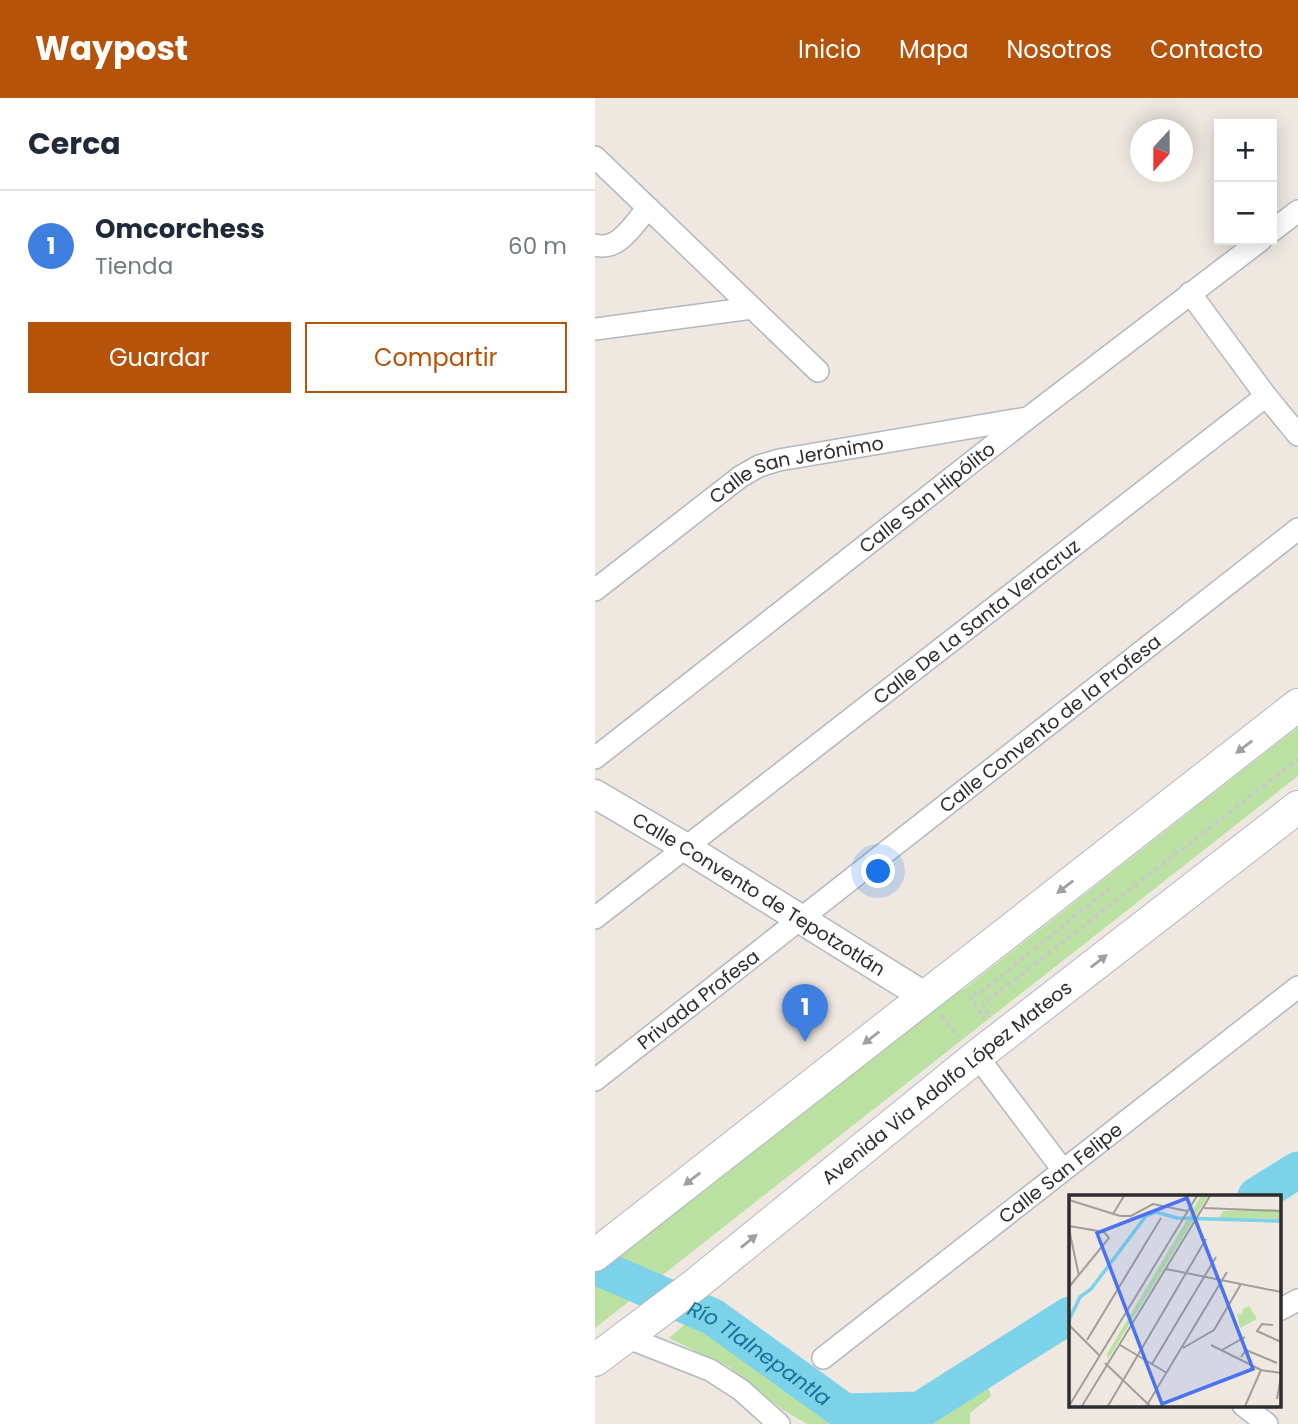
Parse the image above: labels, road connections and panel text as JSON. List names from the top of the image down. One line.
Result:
{"streets":{"main road":["Avenida Via Adolfo López Mateos"],"street":["Calle San Jerónimo","Calle San Hipólito","Calle De La Santa Veracruz","Calle Convento de la Profesa","Calle Convento de Tepotzotlán","Privada Profesa","Calle San Felipe"]},"crossings":[["Calle San Jerónimo","Calle San Hipólito"],["Calle De La Santa Veracruz","Calle Convento de Tepotzotlán"],["Calle Convento de la Profesa","Calle Convento de Tepotzotlán"],["Calle Convento de la Profesa","Privada Profesa"],["Calle Convento de Tepotzotlán","Privada Profesa"]],"water":["Río Tlalnepantla"],"north":"bottom","page":{"header":"Waypost","nav":["Inicio","Mapa","Nosotros","Contacto"],"heading":"Cerca","map_buttons":["+","−"],"list":[{"mark":"1","name":"Omcorchess","note":"Tienda","value":"60 m"}],"buttons":["Guardar","Compartir"],"pins":"1"}}
